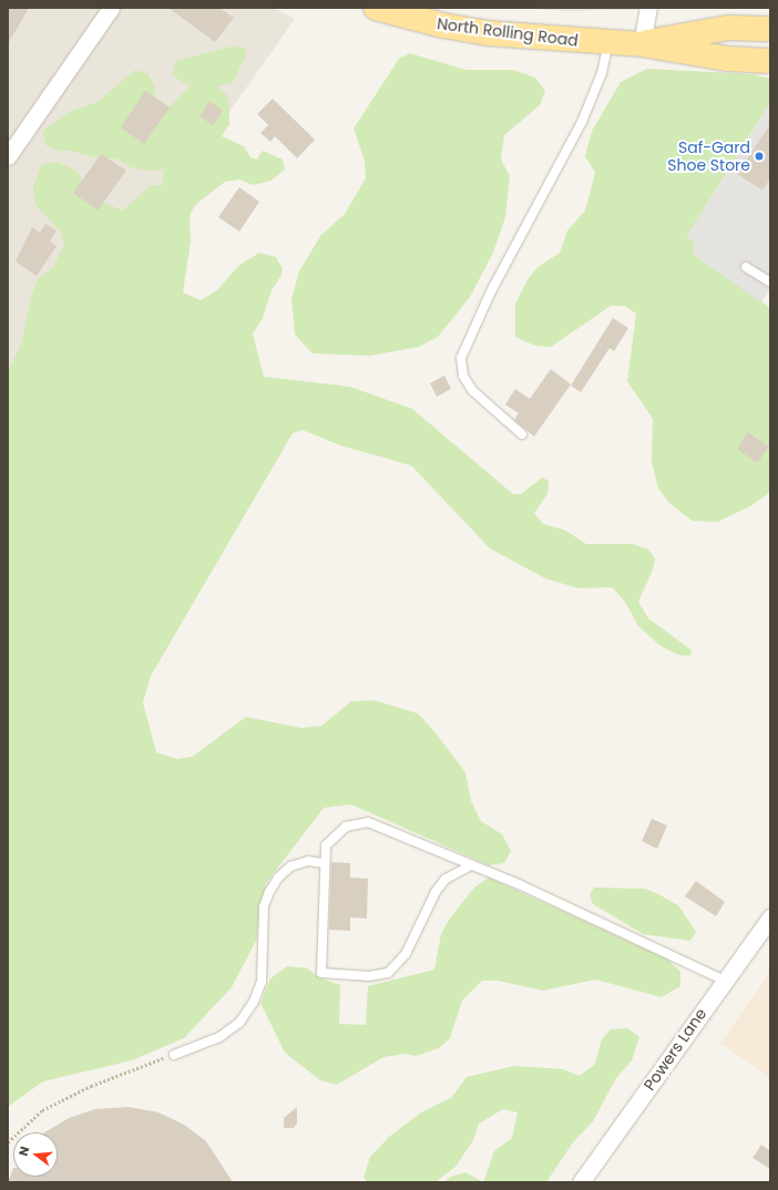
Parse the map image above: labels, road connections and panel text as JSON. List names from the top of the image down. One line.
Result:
{"streets":{"main road":["North Rolling Road"],"street":["Powers Lane"]},"places":["Saf-Gard Shoe Store"],"north":"left"}
